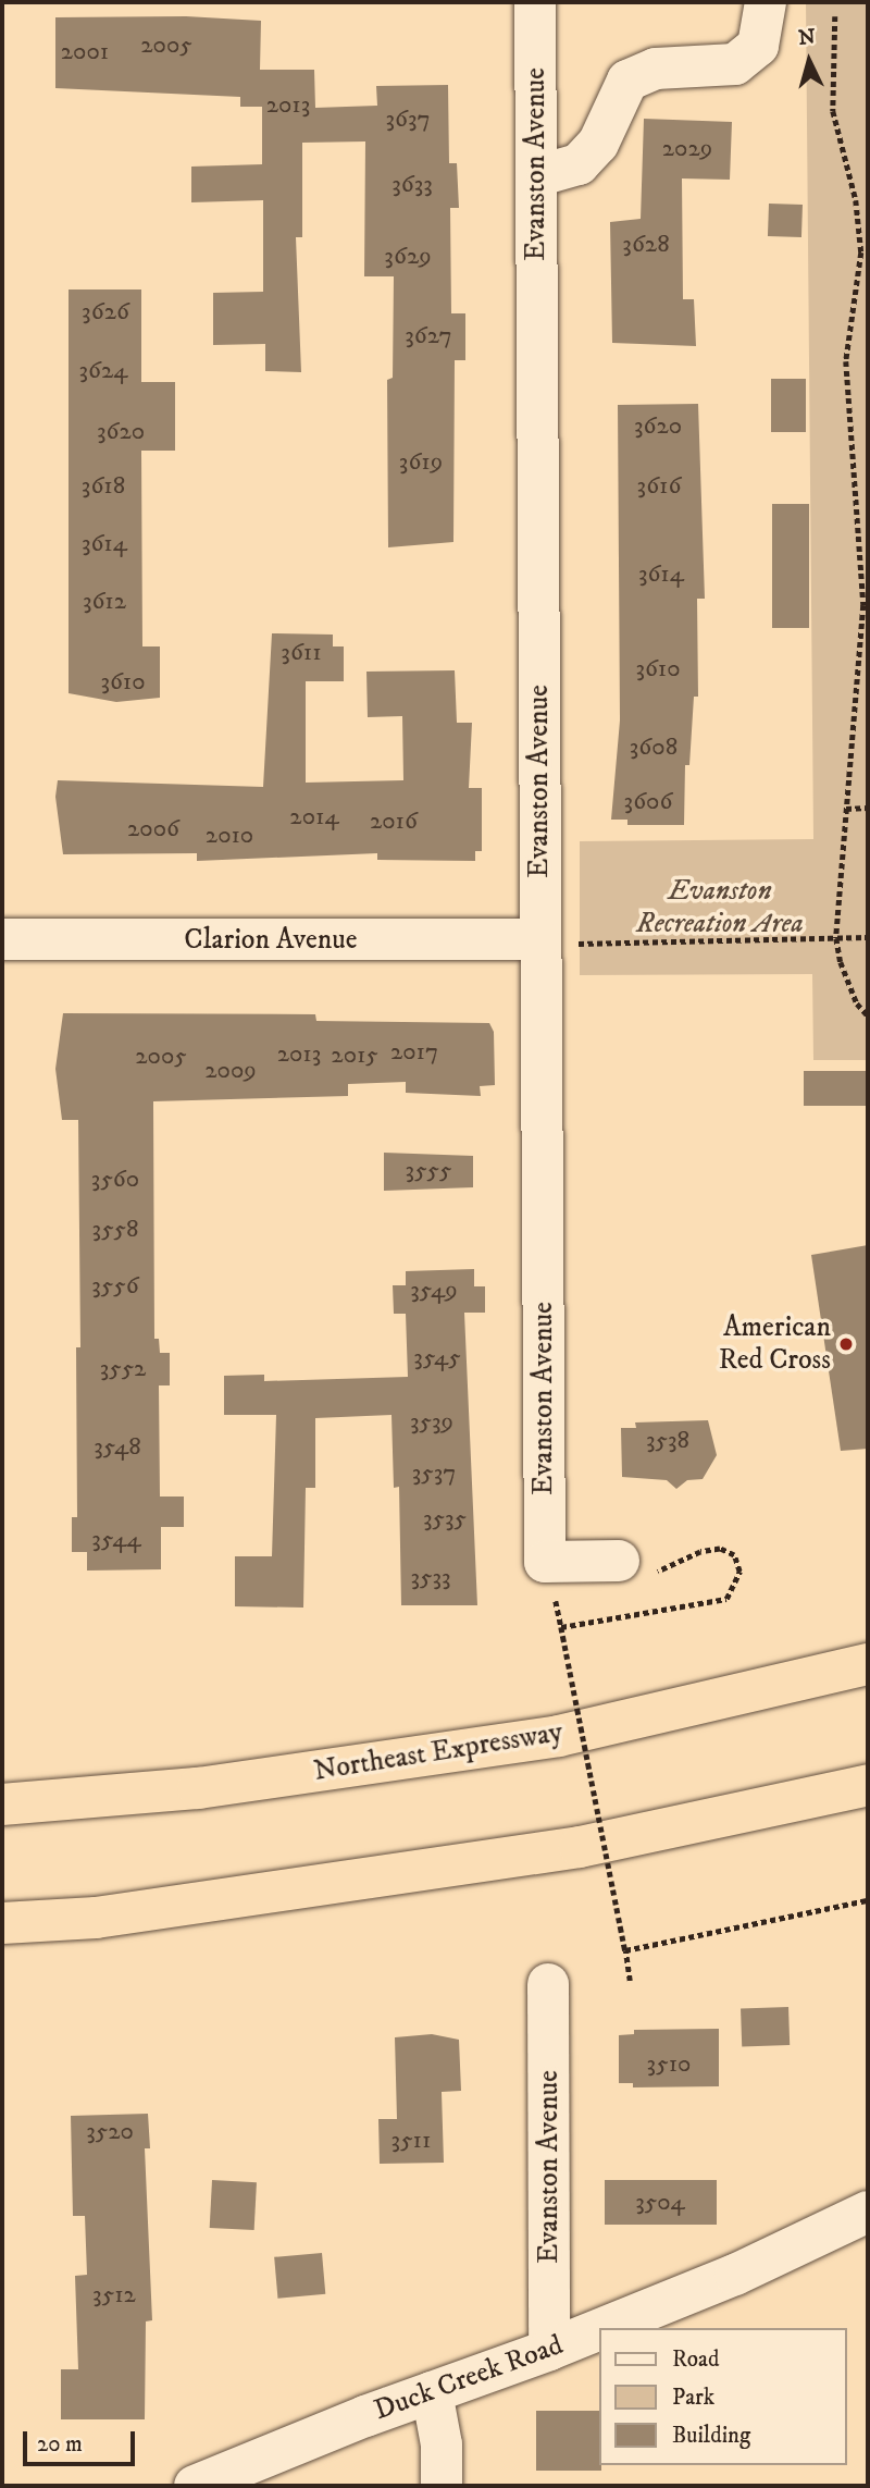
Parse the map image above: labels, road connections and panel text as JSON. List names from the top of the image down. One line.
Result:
{"streets":{"highway":["Northeast Expressway"],"street":["Evanston Avenue","Clarion Avenue","Duck Creek Road"]},"crossings":[["Evanston Avenue","Clarion Avenue"],["Evanston Avenue","Duck Creek Road"]],"parks":["Evanston Recreation Area"],"places":["American Red Cross"],"house_numbers":["2005","2001","2013","3637","2029","3633","3628","3629","3626","3627","3624","3620","3620","3619","3618","3616","3614","3614","3612","3611","3610","3610","3608","3606","2014","2016","2006","2010","2017","2013","2015","2005","2009","3555","3560","3558","3556","3549","3545","3552","3539","3538","3548","3537","3535","3544","3533","3510","3520","3511","3504","3512"],"legend":["Road","Park","Building"],"scale_bar":"20 m","north":"top"}
